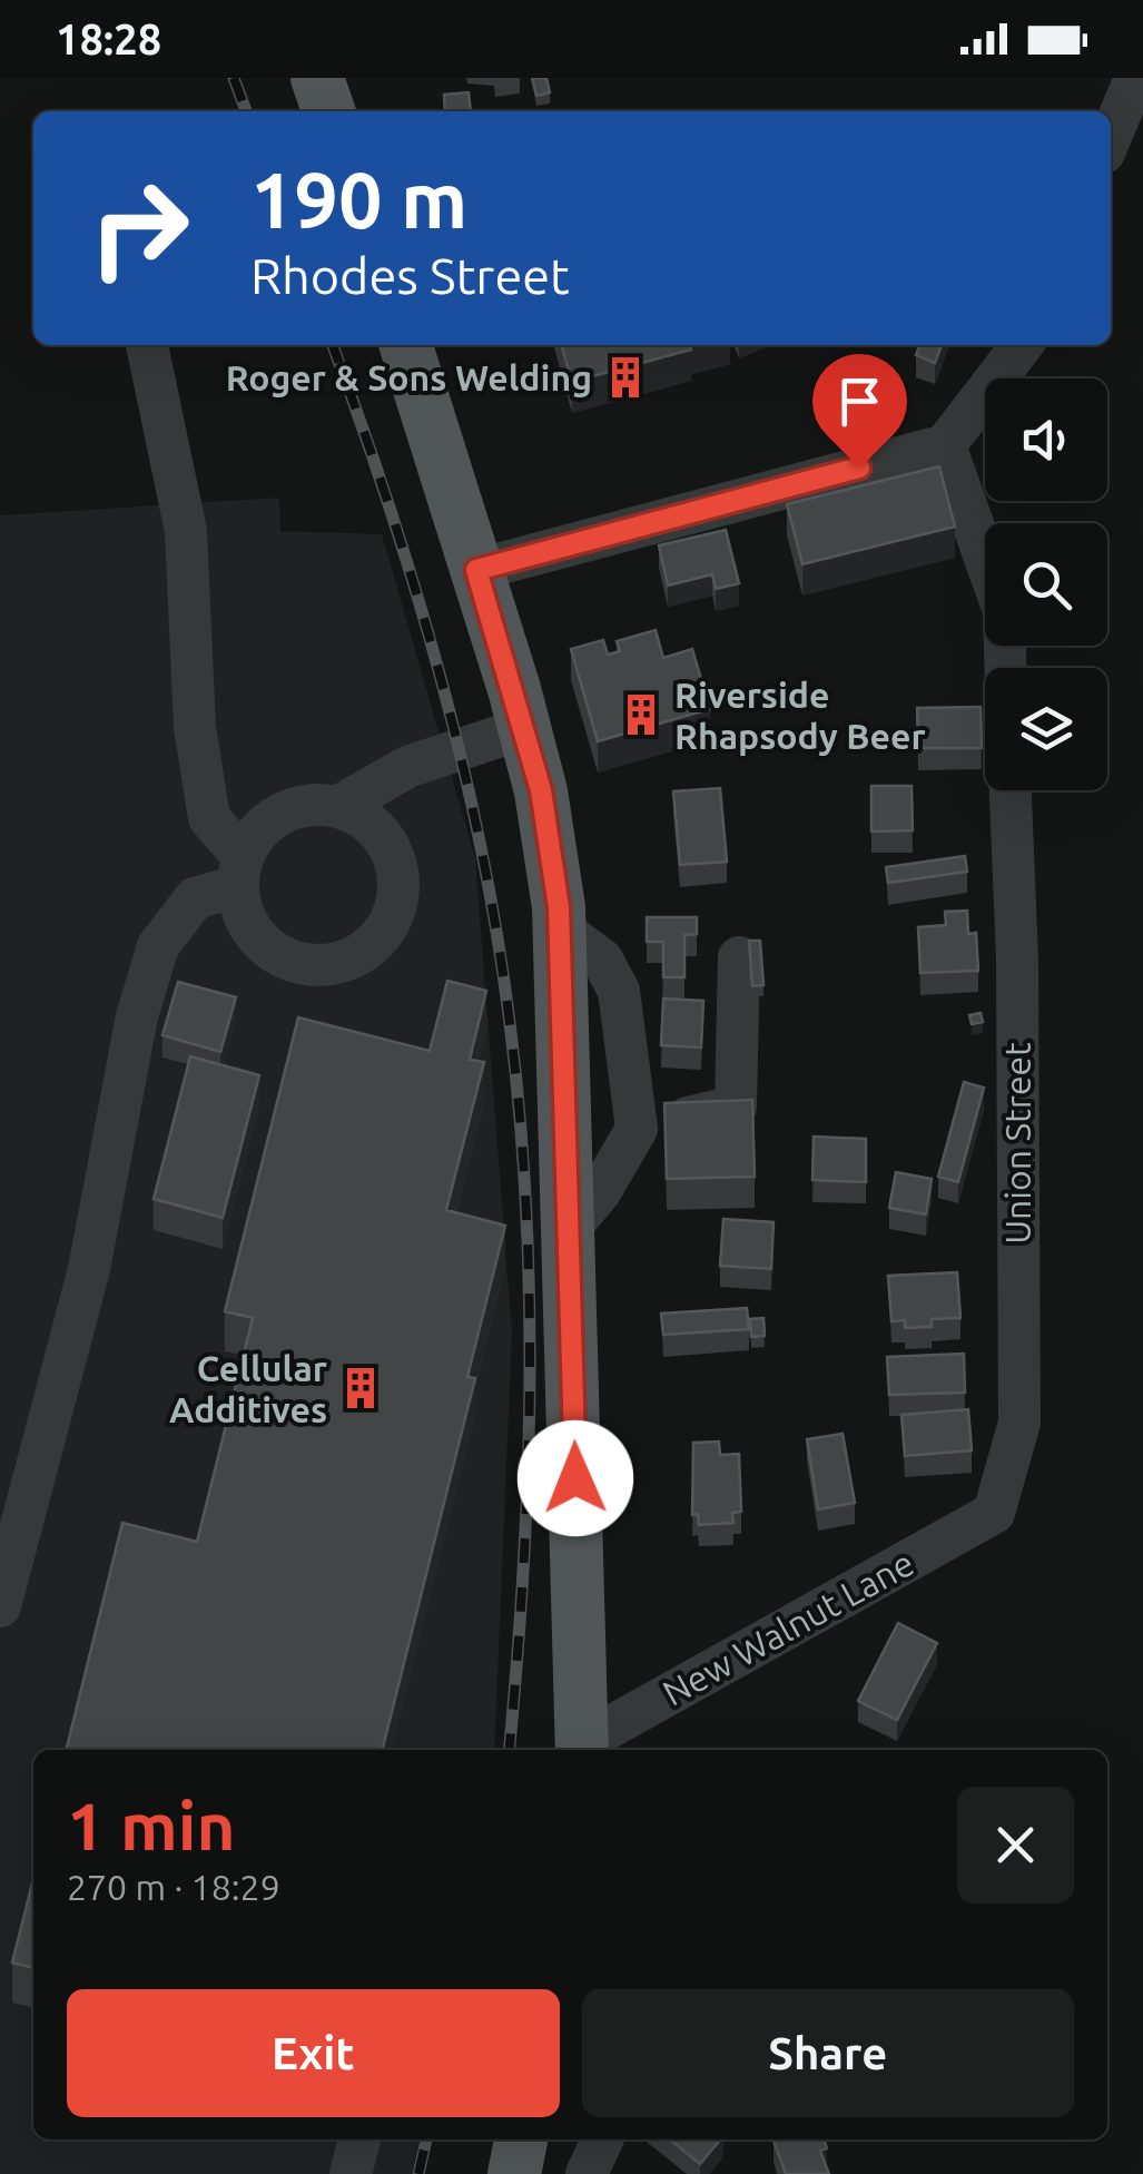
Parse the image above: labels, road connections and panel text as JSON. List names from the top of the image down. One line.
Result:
{"streets":{"street":["Union Street","New Walnut Lane"]},"crossings":[["Union Street","New Walnut Lane"]],"places":{"building":["Roger & Sons Welding","Riverside Rhapsody Beer","Cellular Additives"]},"page":{"status":"18:28","turn":["190 m","Rhodes Street"],"heading":["1 min","270 m · 18:29"],"buttons":["Exit","Share"]}}
